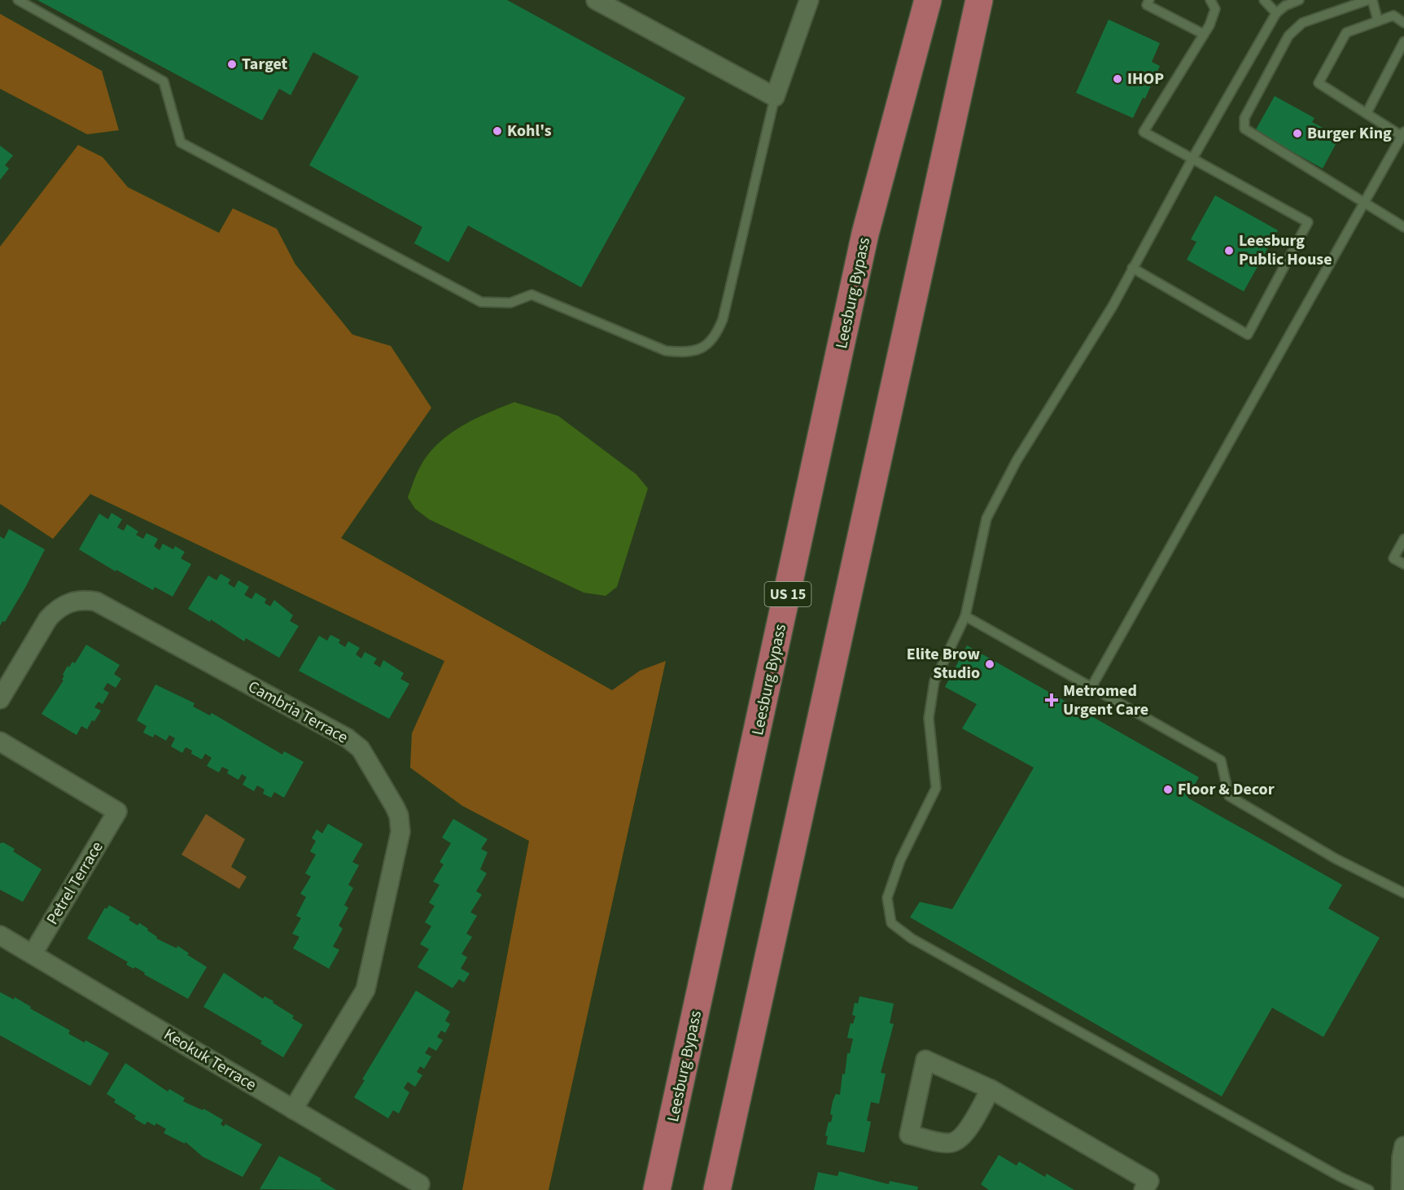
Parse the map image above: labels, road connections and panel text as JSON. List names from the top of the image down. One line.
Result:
{"streets":{"highway":["Leesburg Bypass","US 15"],"street":["Cambria Terrace","Petrel Terrace","Keokuk Terrace"]},"crossings":[["Cambria Terrace","Keokuk Terrace"],["Petrel Terrace","Keokuk Terrace"]],"places":{"other":["Target","IHOP","Kohl's","Burger King","Leesburg Public House","Elite Brow Studio","Floor & Decor"],"health":["Metromed Urgent Care"]}}
